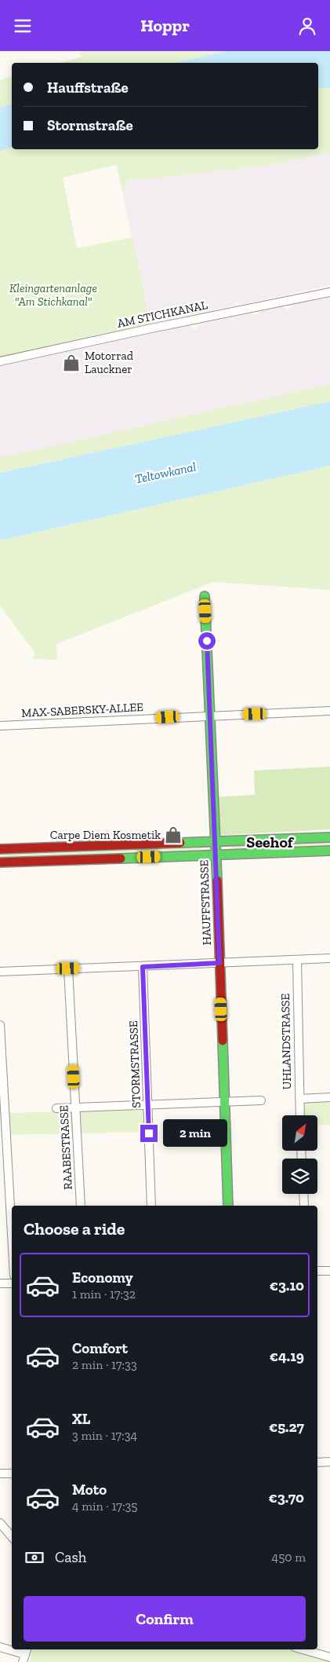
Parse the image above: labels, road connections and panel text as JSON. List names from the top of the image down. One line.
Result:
{"streets":{"main road":["HAUFFSTRASSE"],"street":["AM STICHKANAL","MAX-SABERSKY-ALLEE","UHLANDSTRASSE","STORMSTRASSE","RAABESTRASSE"]},"crossings":[["MAX-SABERSKY-ALLEE","HAUFFSTRASSE"]],"districts":["Seehof"],"water":["Teltowkanal"],"parks":["Kleingartenanlage \"Am Stichkanal\""],"places":{"shop":["Motorrad Lauckner","Carpe Diem Kosmetik"]},"north":"top right","page":{"header":"Hoppr","banner":["Hauffstraße","Stormstraße"],"bubble":"2 min","heading":"Choose a ride","list":[{"name":"Economy","note":"1 min · 17:32","value":"€3.10"},{"name":"Comfort","note":"2 min · 17:33","value":"€4.19"},{"name":"XL","note":"3 min · 17:34","value":"€5.27"},{"name":"Moto","note":"4 min · 17:35","value":"€3.70"}],"pay":["Cash","450 m"],"buttons":"Confirm"}}
